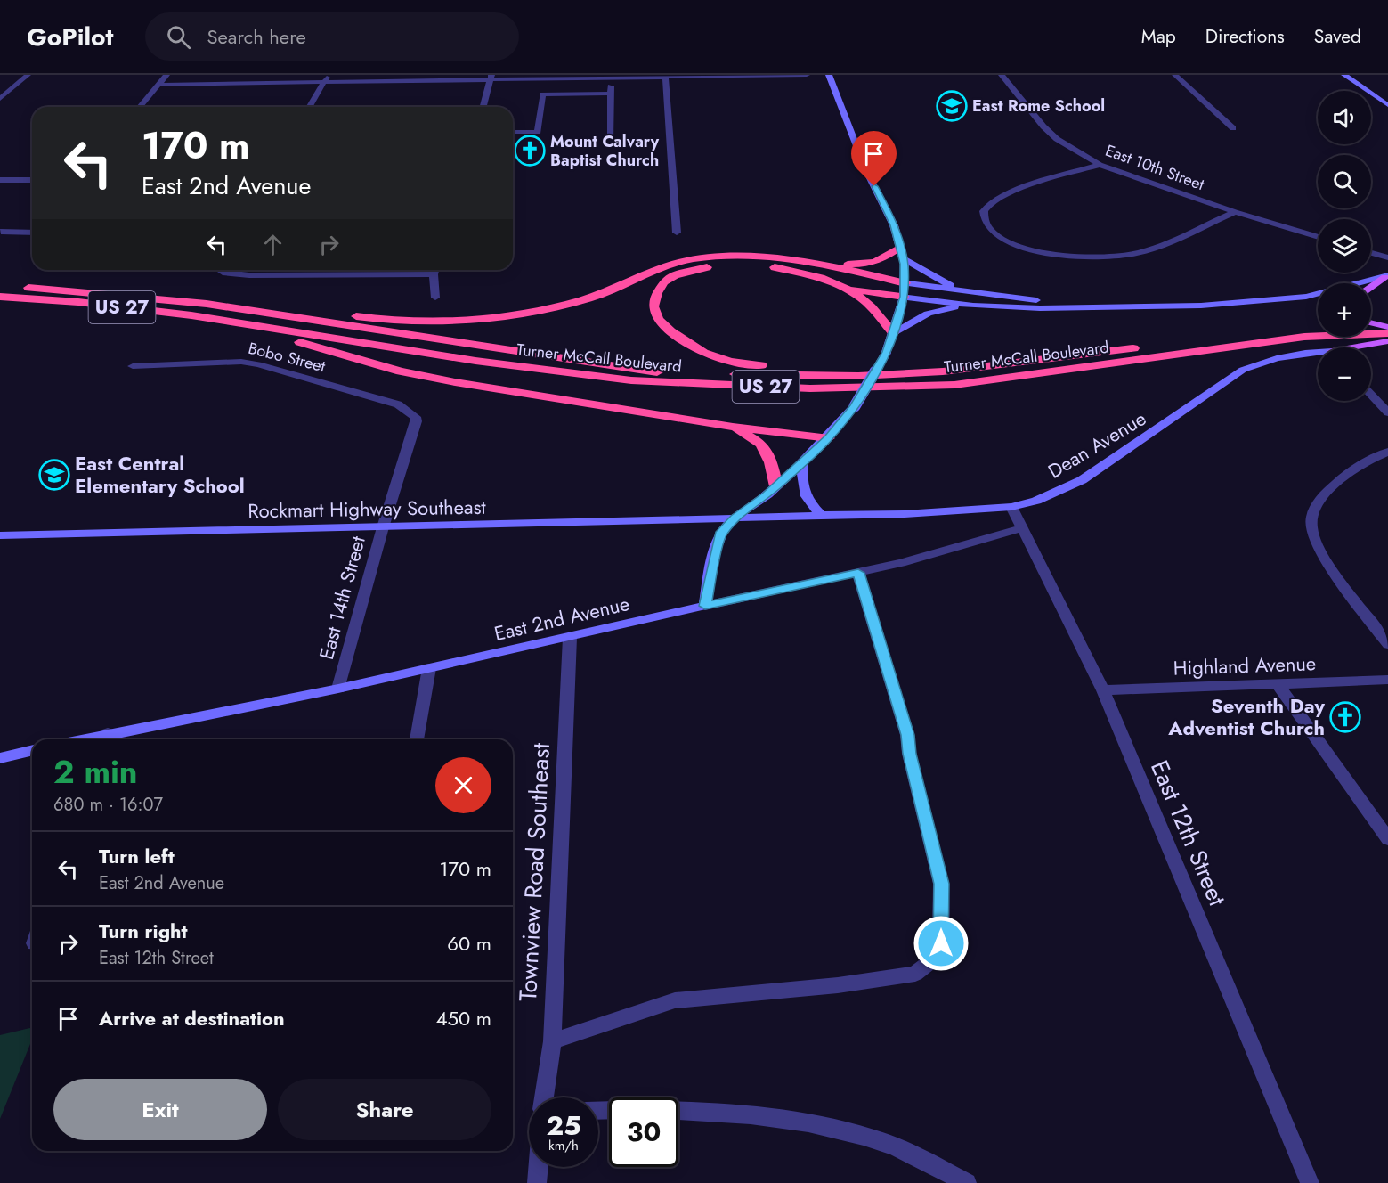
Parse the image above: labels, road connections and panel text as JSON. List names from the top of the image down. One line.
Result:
{"streets":{"highway":["US 27","Turner McCall Boulevard"],"main road":["Dean Avenue","Rockmart Highway Southeast","East 2nd Avenue"],"street":["East 10th Street","Bobo Street","East 14th Street","Highland Avenue","East 12th Street","Townview Road Southeast"]},"crossings":[["Bobo Street","East 14th Street"],["Dean Avenue","Rockmart Highway Southeast"],["Dean Avenue","East 12th Street"],["Rockmart Highway Southeast","East 14th Street"],["East 14th Street","East 2nd Avenue"],["East 2nd Avenue","East 12th Street"],["East 2nd Avenue","Townview Road Southeast"],["Highland Avenue","East 12th Street"]],"places":{"school or university":["East Rome School","East Central Elementary School"],"church":["Mount Calvary Baptist Church","Seventh Day Adventist Church"]},"page":{"header":"GoPilot","search":"Search here","nav":["Map","Directions","Saved"],"map_buttons":["+","−"],"turn":["170 m","East 2nd Avenue"],"heading":["2 min","680 m · 16:07"],"list":[{"name":"Turn left","note":"East 2nd Avenue","value":"170 m"},{"name":"Turn right","note":"East 12th Street","value":"60 m"},{"name":"Arrive at destination","value":"450 m"}],"buttons":["Exit","Share"],"speed":"25 km/h","limit":"30"}}
